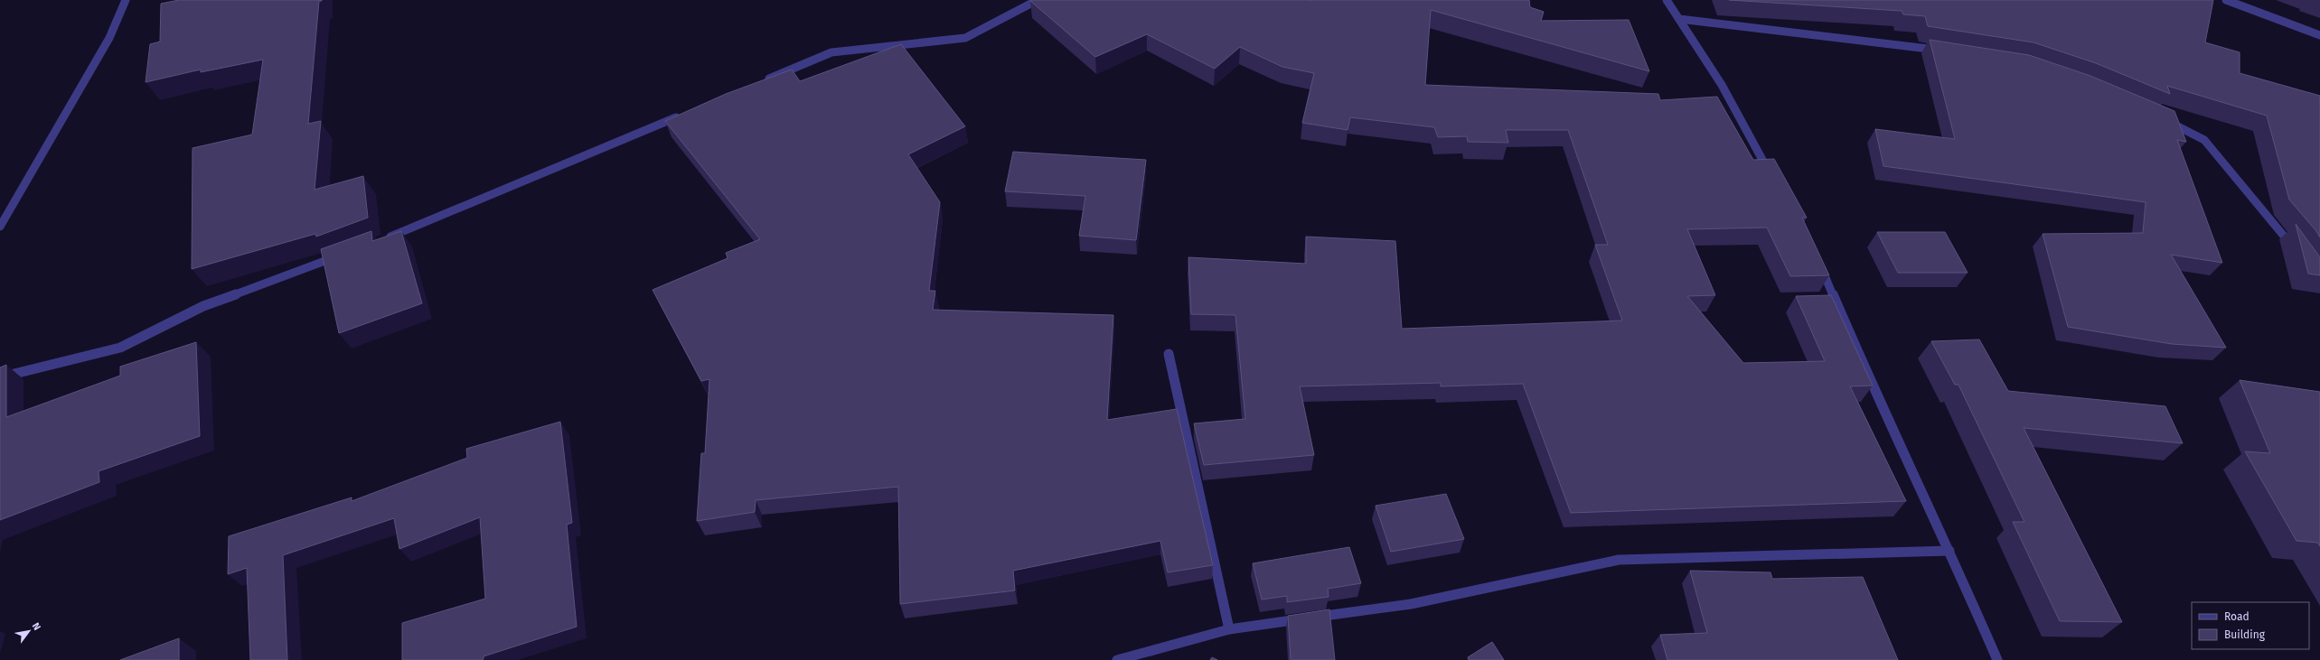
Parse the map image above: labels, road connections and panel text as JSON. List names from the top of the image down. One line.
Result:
{"legend":["Road","Building"],"north":"top right"}
